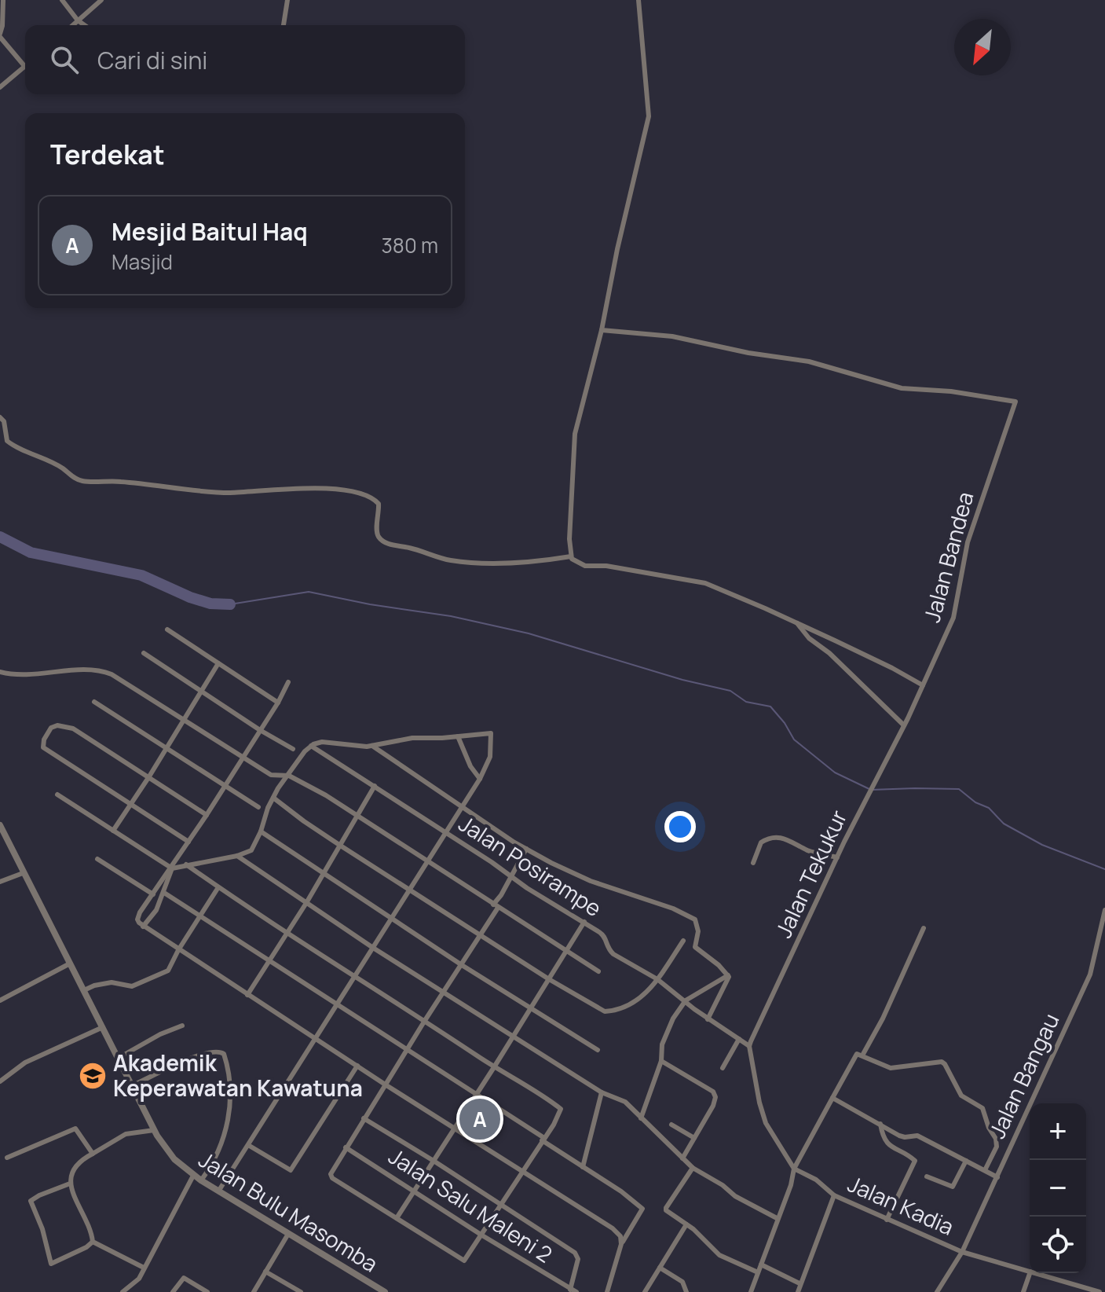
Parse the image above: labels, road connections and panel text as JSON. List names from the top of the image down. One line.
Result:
{"streets":{"street":["Jalan Bandea","Jalan Posirampe","Jalan Tekukur","Jalan Bangau","Jalan Salu Maleni 2","Jalan Kadia","Jalan Bulu Masomba"]},"crossings":[["Jalan Bandea","Jalan Tekukur"],["Jalan Posirampe","Jalan Tekukur"],["Jalan Bangau","Jalan Kadia"]],"places":{"school or university":["Akademik Keperawatan Kawatuna"]},"north":"bottom left","page":{"search":"Cari di sini","heading":"Terdekat","list":[{"mark":"A","name":"Mesjid Baitul Haq","note":"Masjid","value":"380 m"}],"pins":"A","map_buttons":["+","−"]}}
